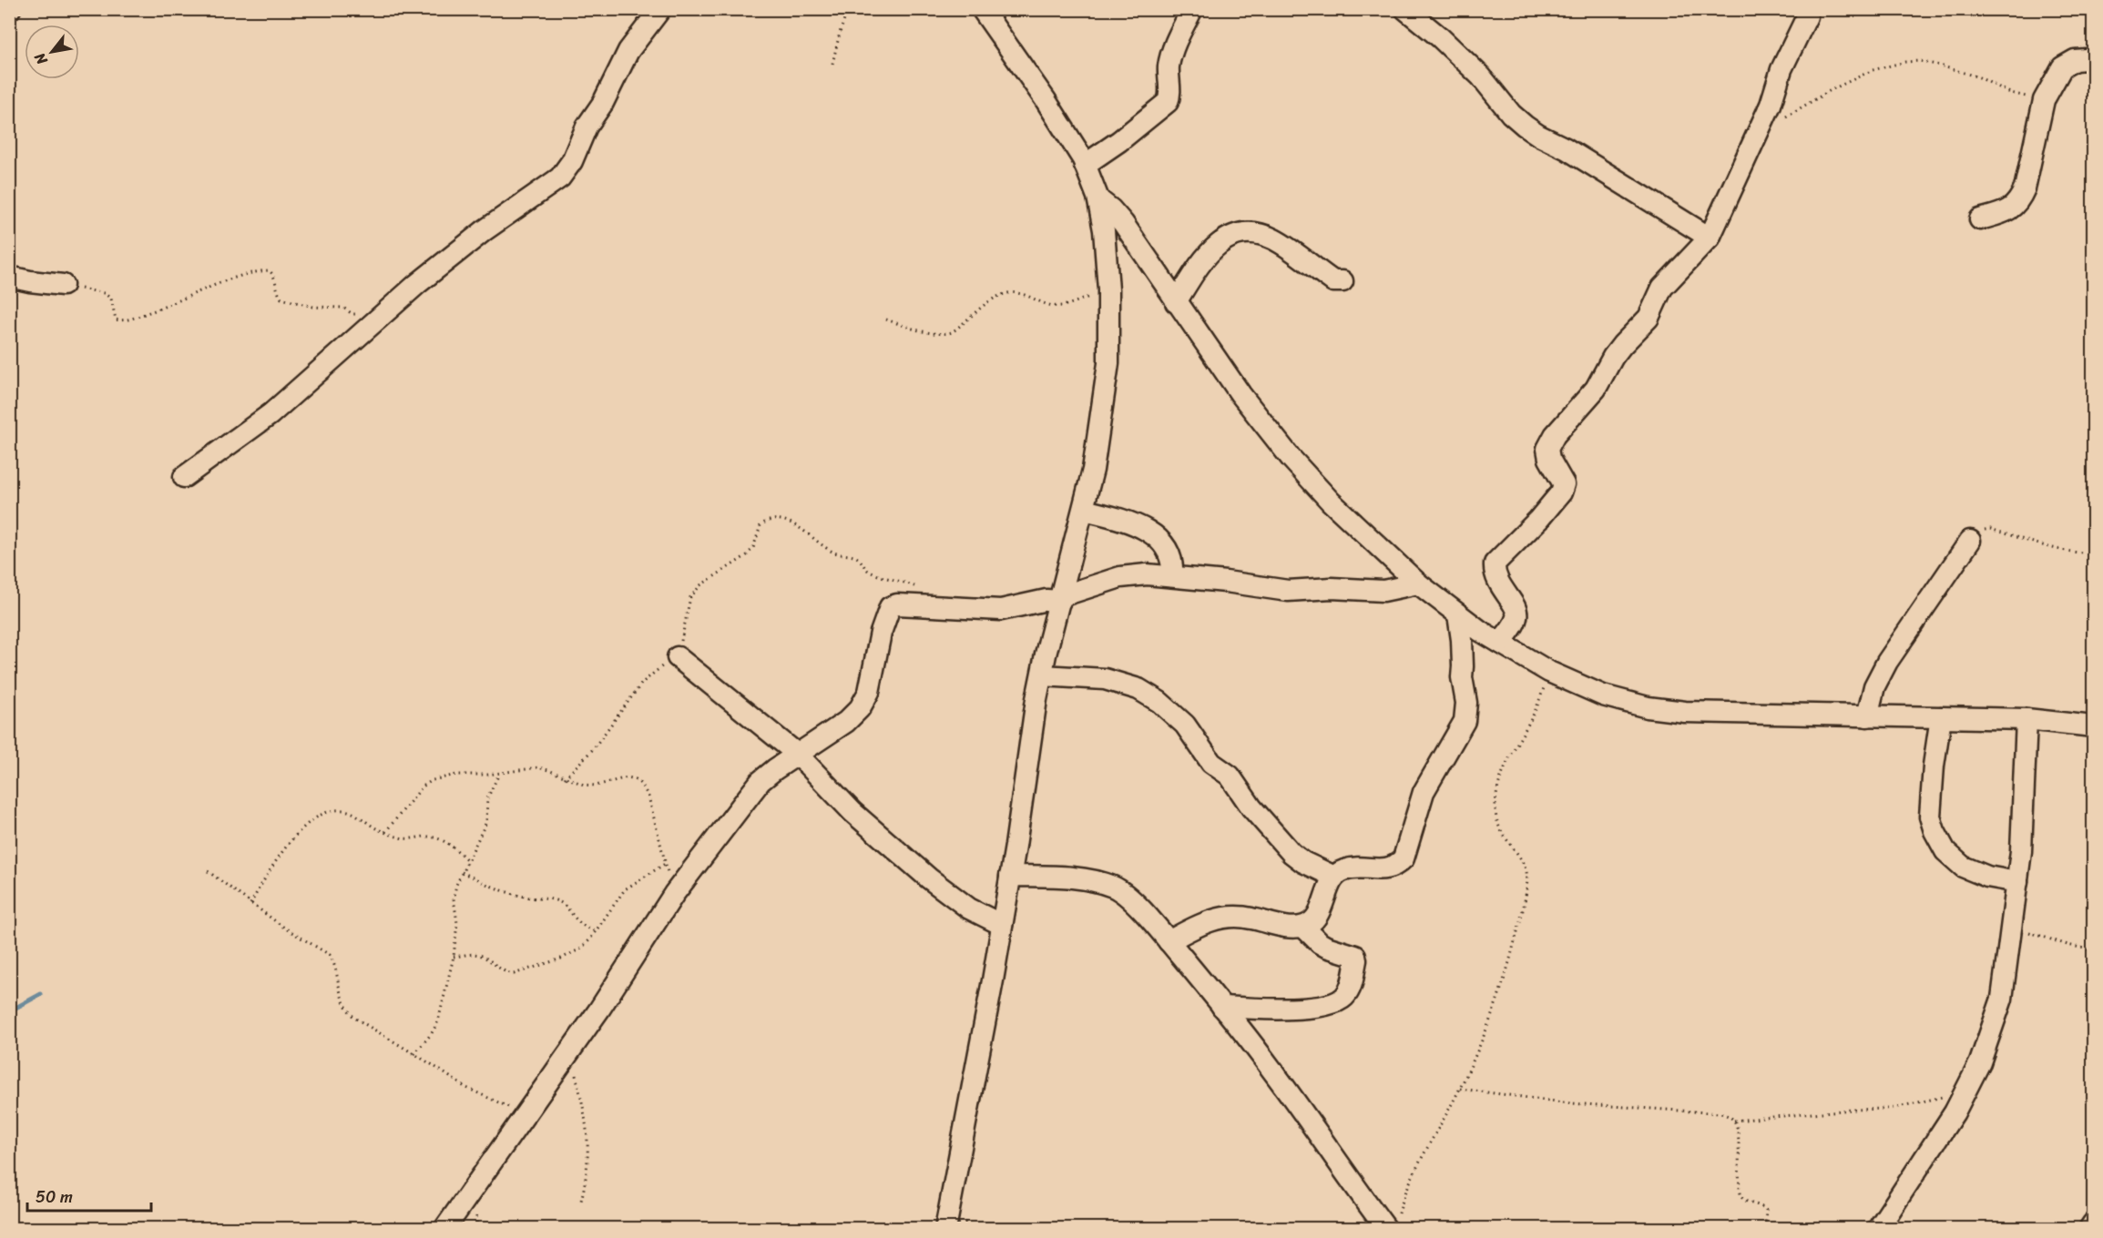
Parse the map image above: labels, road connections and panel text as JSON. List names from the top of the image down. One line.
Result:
{"scale_bar":"50 m","north":"bottom left"}
